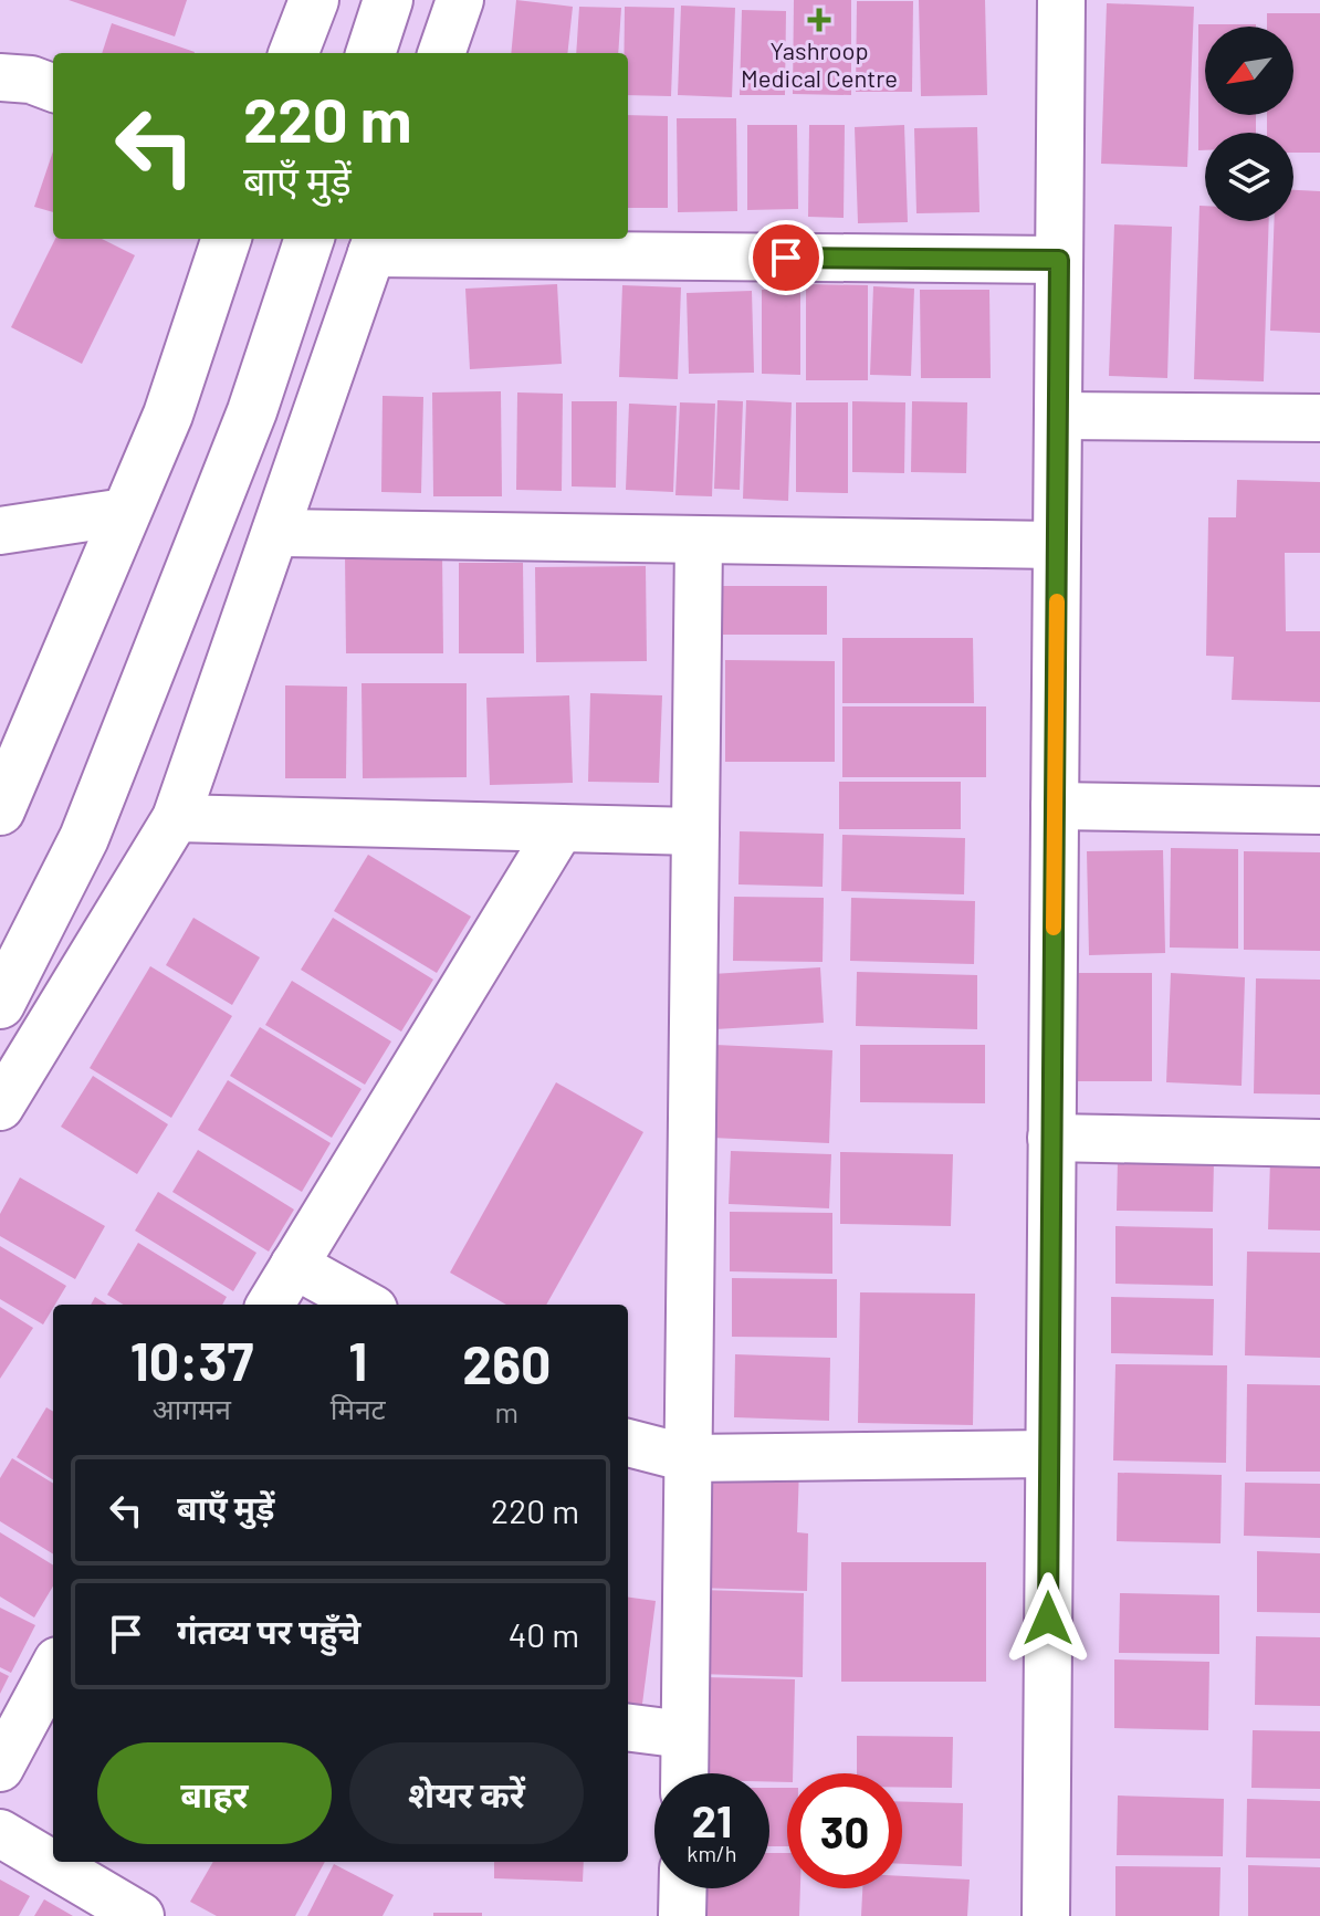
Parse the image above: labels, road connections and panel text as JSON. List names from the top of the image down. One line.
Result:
{"places":{"health":["Yashroop Medical Centre"]},"north":"bottom left","page":{"turn":["220 m","बाएँ मुड़ें"],"eta":["10:37","आगमन","1","मिनट","260","m"],"list":[{"name":"बाएँ मुड़ें","value":"220 m"},{"name":"गंतव्य पर पहुँचे","value":"40 m"}],"buttons":["बाहर","शेयर करें"],"speed":"21 km/h","limit":"30"}}
